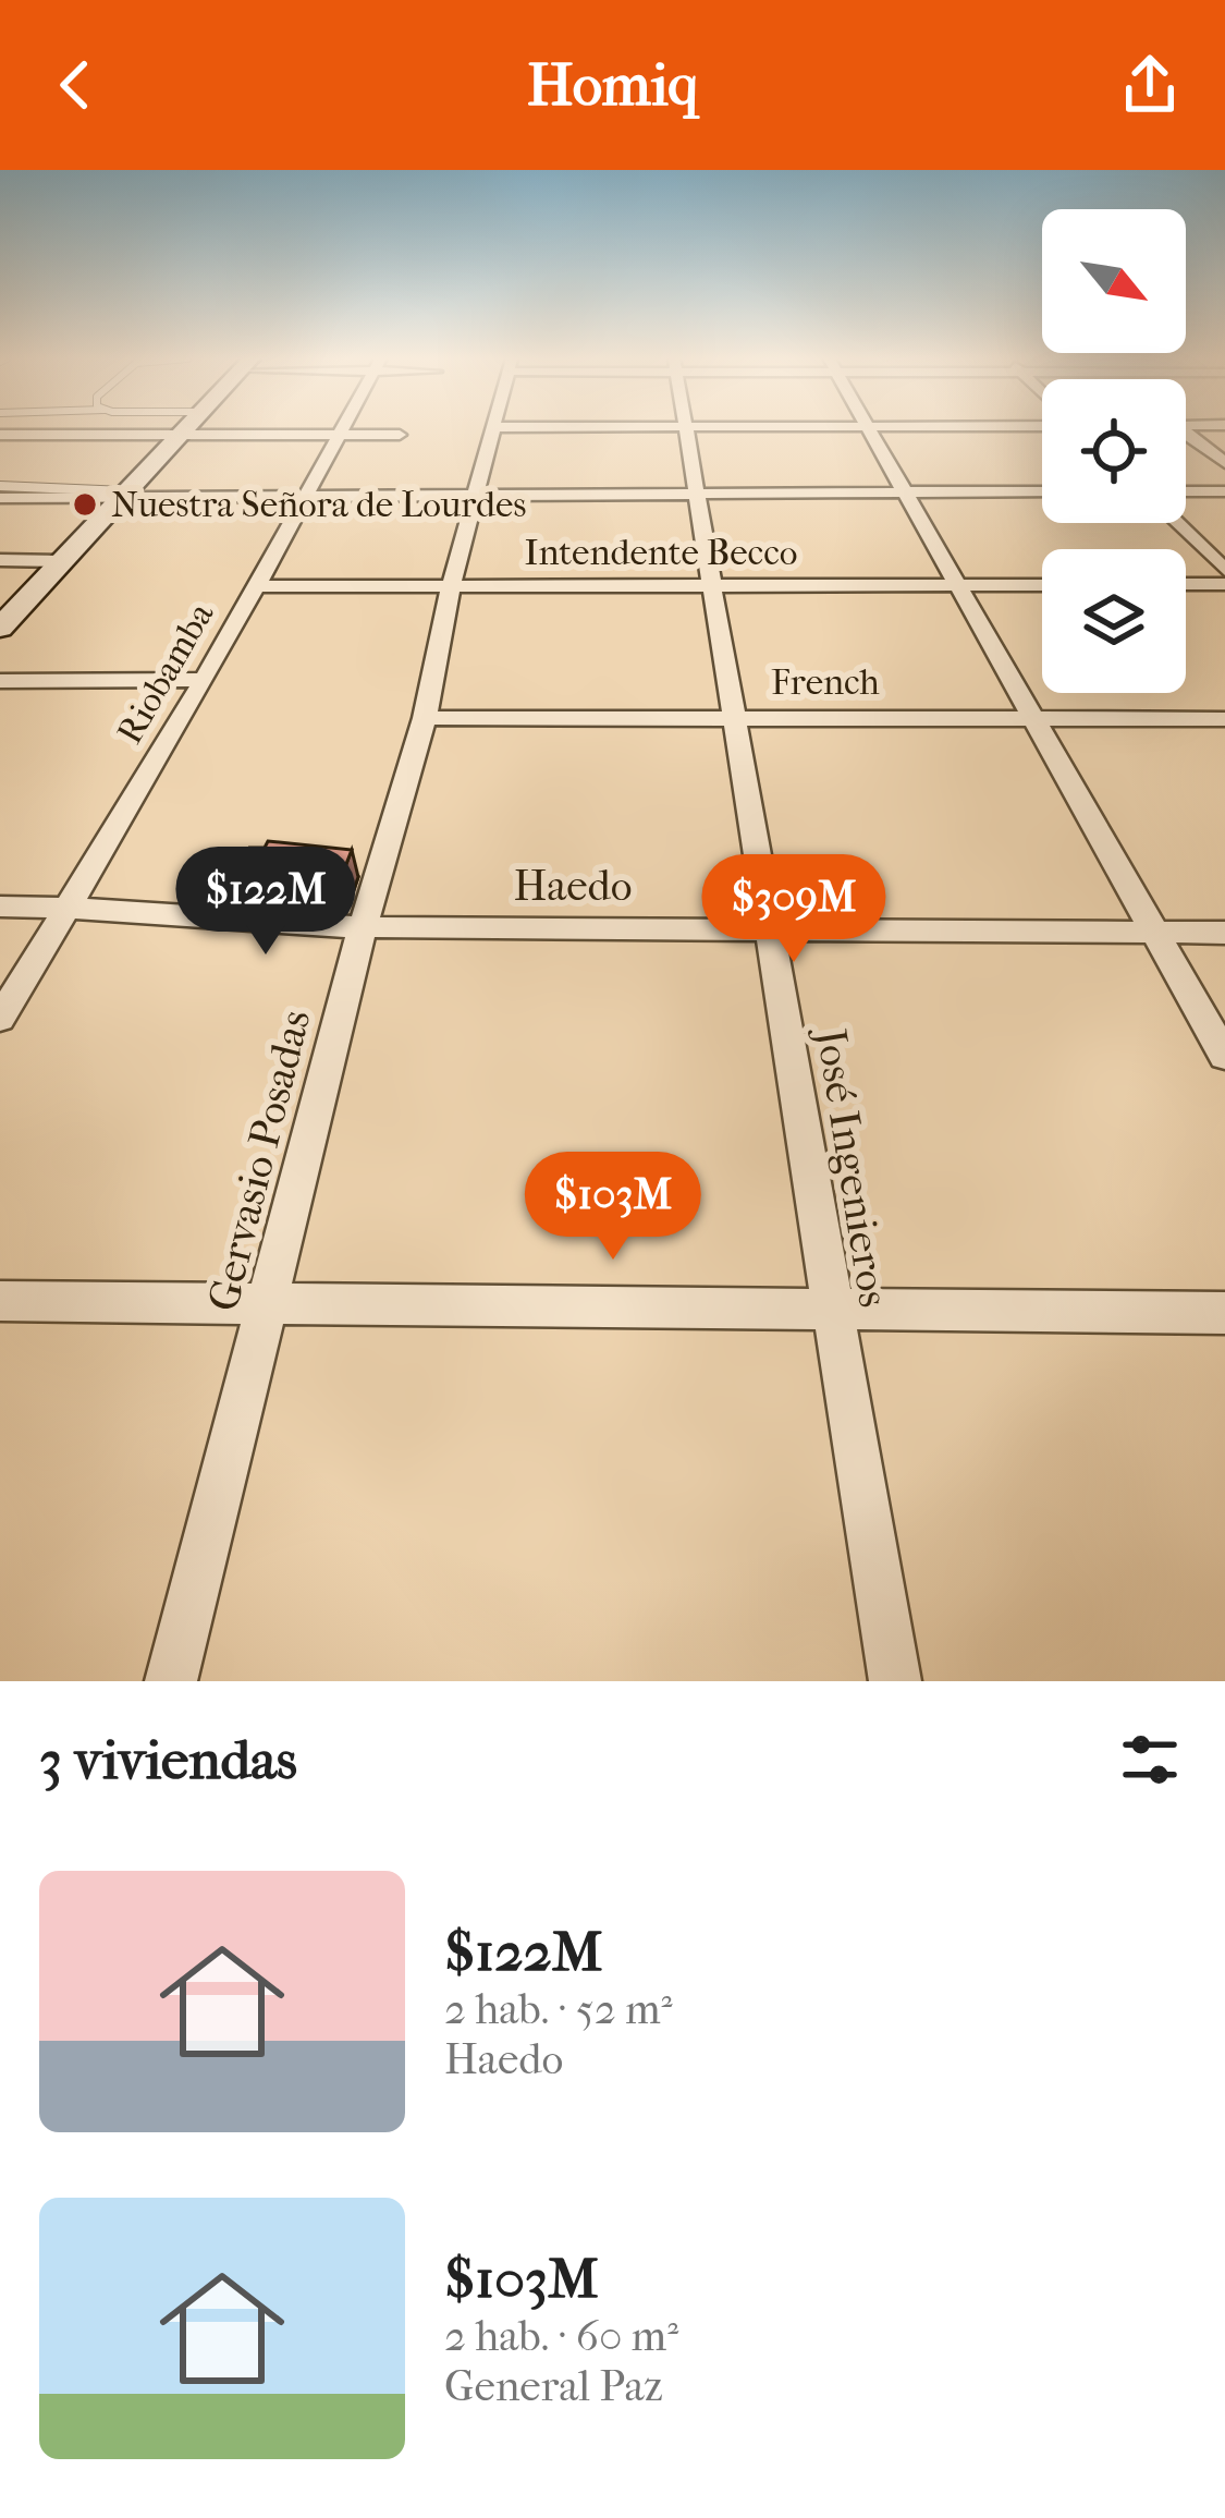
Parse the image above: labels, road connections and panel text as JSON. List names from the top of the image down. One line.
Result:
{"streets":{"street":["Intendente Becco","Riobamba","French","Haedo","Gervasio Posadas","José Ingenieros"]},"crossings":[["Intendente Becco","Riobamba"],["Intendente Becco","Gervasio Posadas"],["Intendente Becco","José Ingenieros"],["Riobamba","Haedo"],["French","Gervasio Posadas"],["French","José Ingenieros"],["Haedo","Gervasio Posadas"],["Haedo","José Ingenieros"]],"places":["Nuestra Señora de Lourdes"],"north":"bottom right","page":{"header":"Homiq","price":["$122M","$309M","$103M"],"heading":"3 viviendas","list":[{"name":"$122M","note":"2 hab. · 52 m² · Haedo"},{"name":"$103M","note":"2 hab. · 60 m² · General Paz"}]}}
